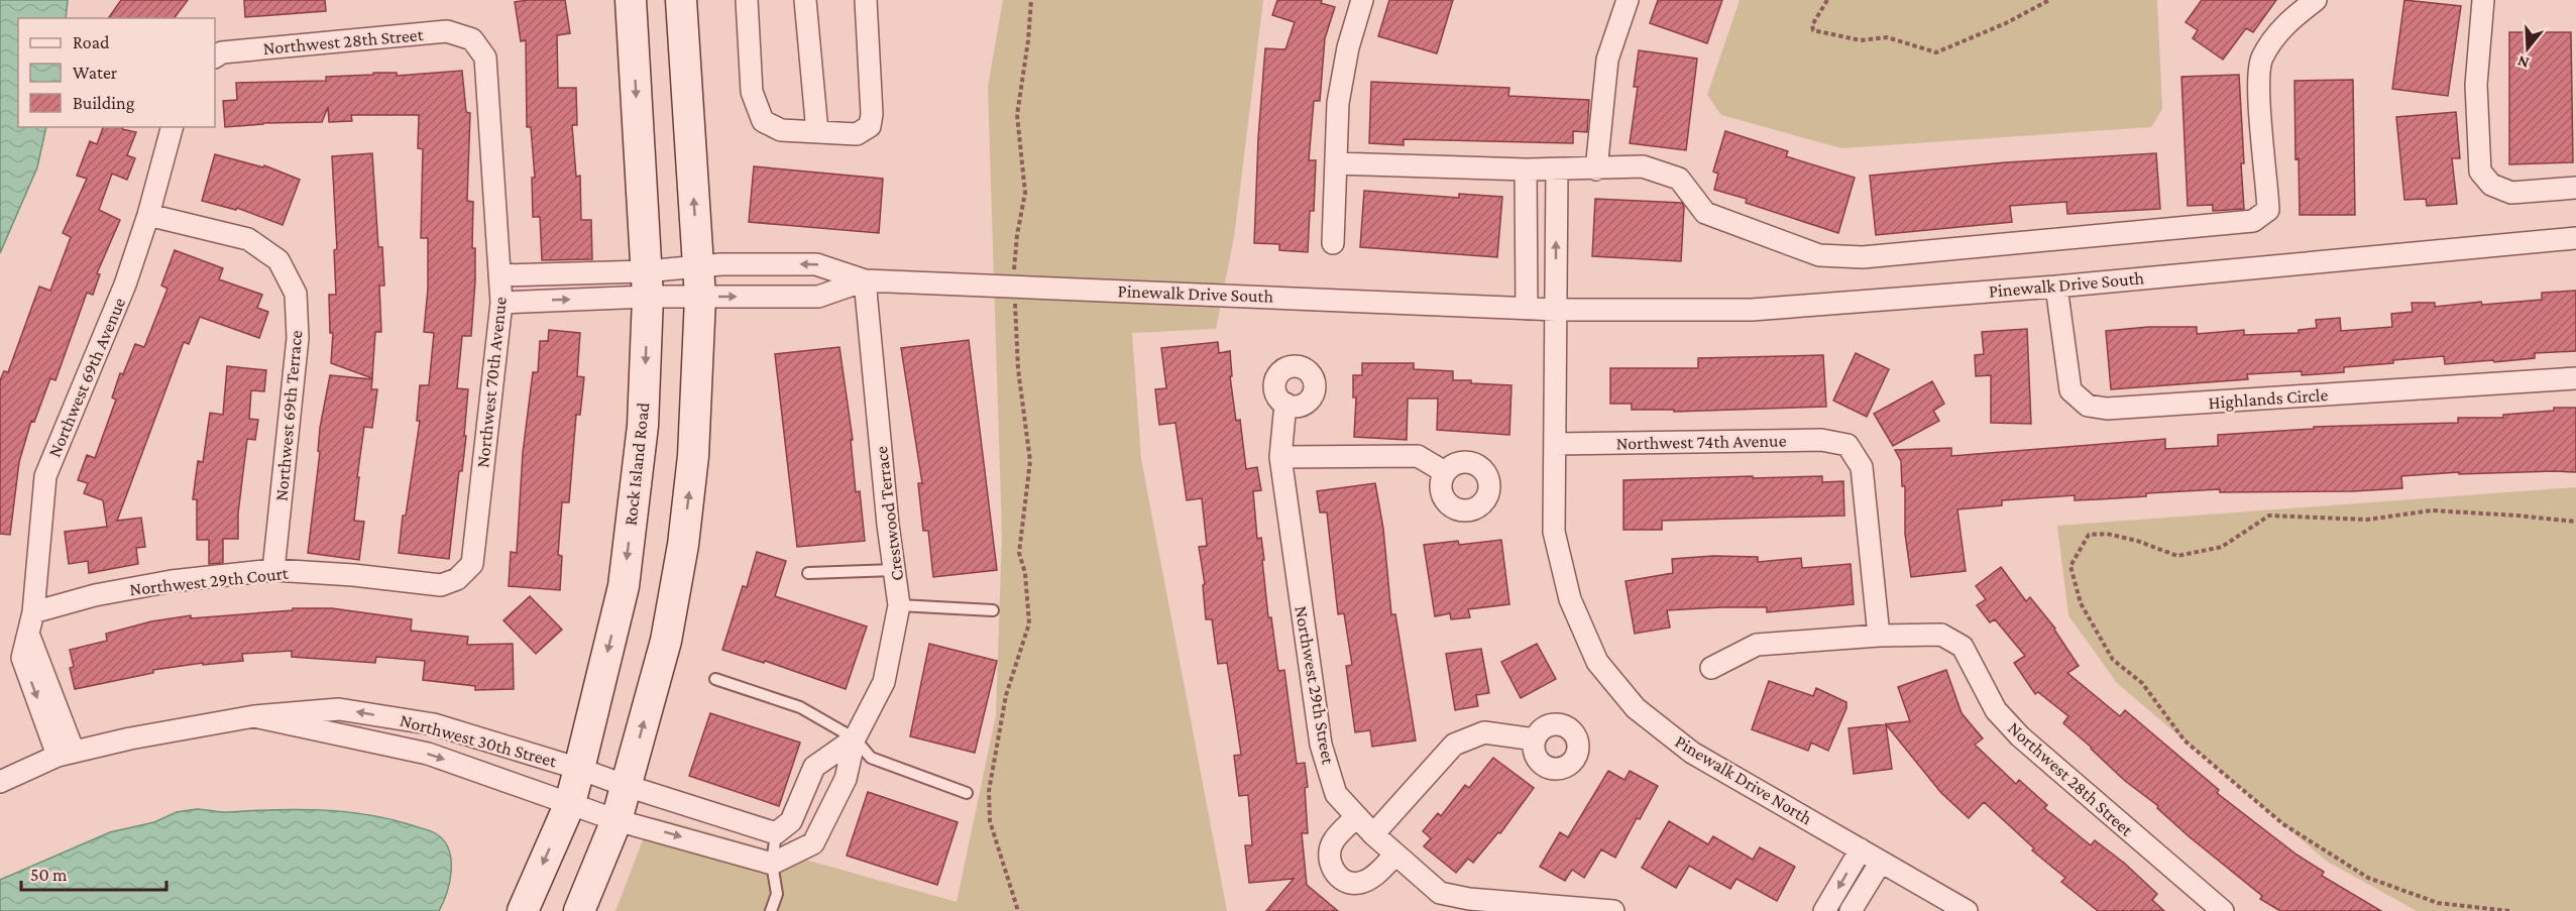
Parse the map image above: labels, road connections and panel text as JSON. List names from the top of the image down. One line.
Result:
{"streets":{"main road":["Rock Island Road"],"street":["Northwest 28th Street","Pinewalk Drive South","Northwest 69th Avenue","Northwest 70th Avenue","Highlands Circle","Northwest 69th Terrace","Northwest 74th Avenue","Crestwood Terrace","Northwest 29th Court","Northwest 29th Street","Northwest 30th Street","Pinewalk Drive North"]},"crossings":[["Northwest 28th Street","Northwest 70th Avenue"],["Northwest 28th Street","Northwest 74th Avenue"],["Pinewalk Drive South","Highlands Circle"],["Pinewalk Drive South","Rock Island Road"],["Pinewalk Drive South","Crestwood Terrace"],["Pinewalk Drive South","Pinewalk Drive North"],["Northwest 69th Avenue","Northwest 69th Terrace"],["Northwest 69th Avenue","Northwest 29th Court"],["Northwest 69th Avenue","Northwest 30th Street"],["Northwest 70th Avenue","Northwest 29th Court"],["Northwest 69th Terrace","Northwest 29th Court"],["Northwest 74th Avenue","Pinewalk Drive North"],["Rock Island Road","Northwest 30th Street"]],"legend":["Road","Water","Building"],"scale_bar":"50 m","north":"bottom"}
